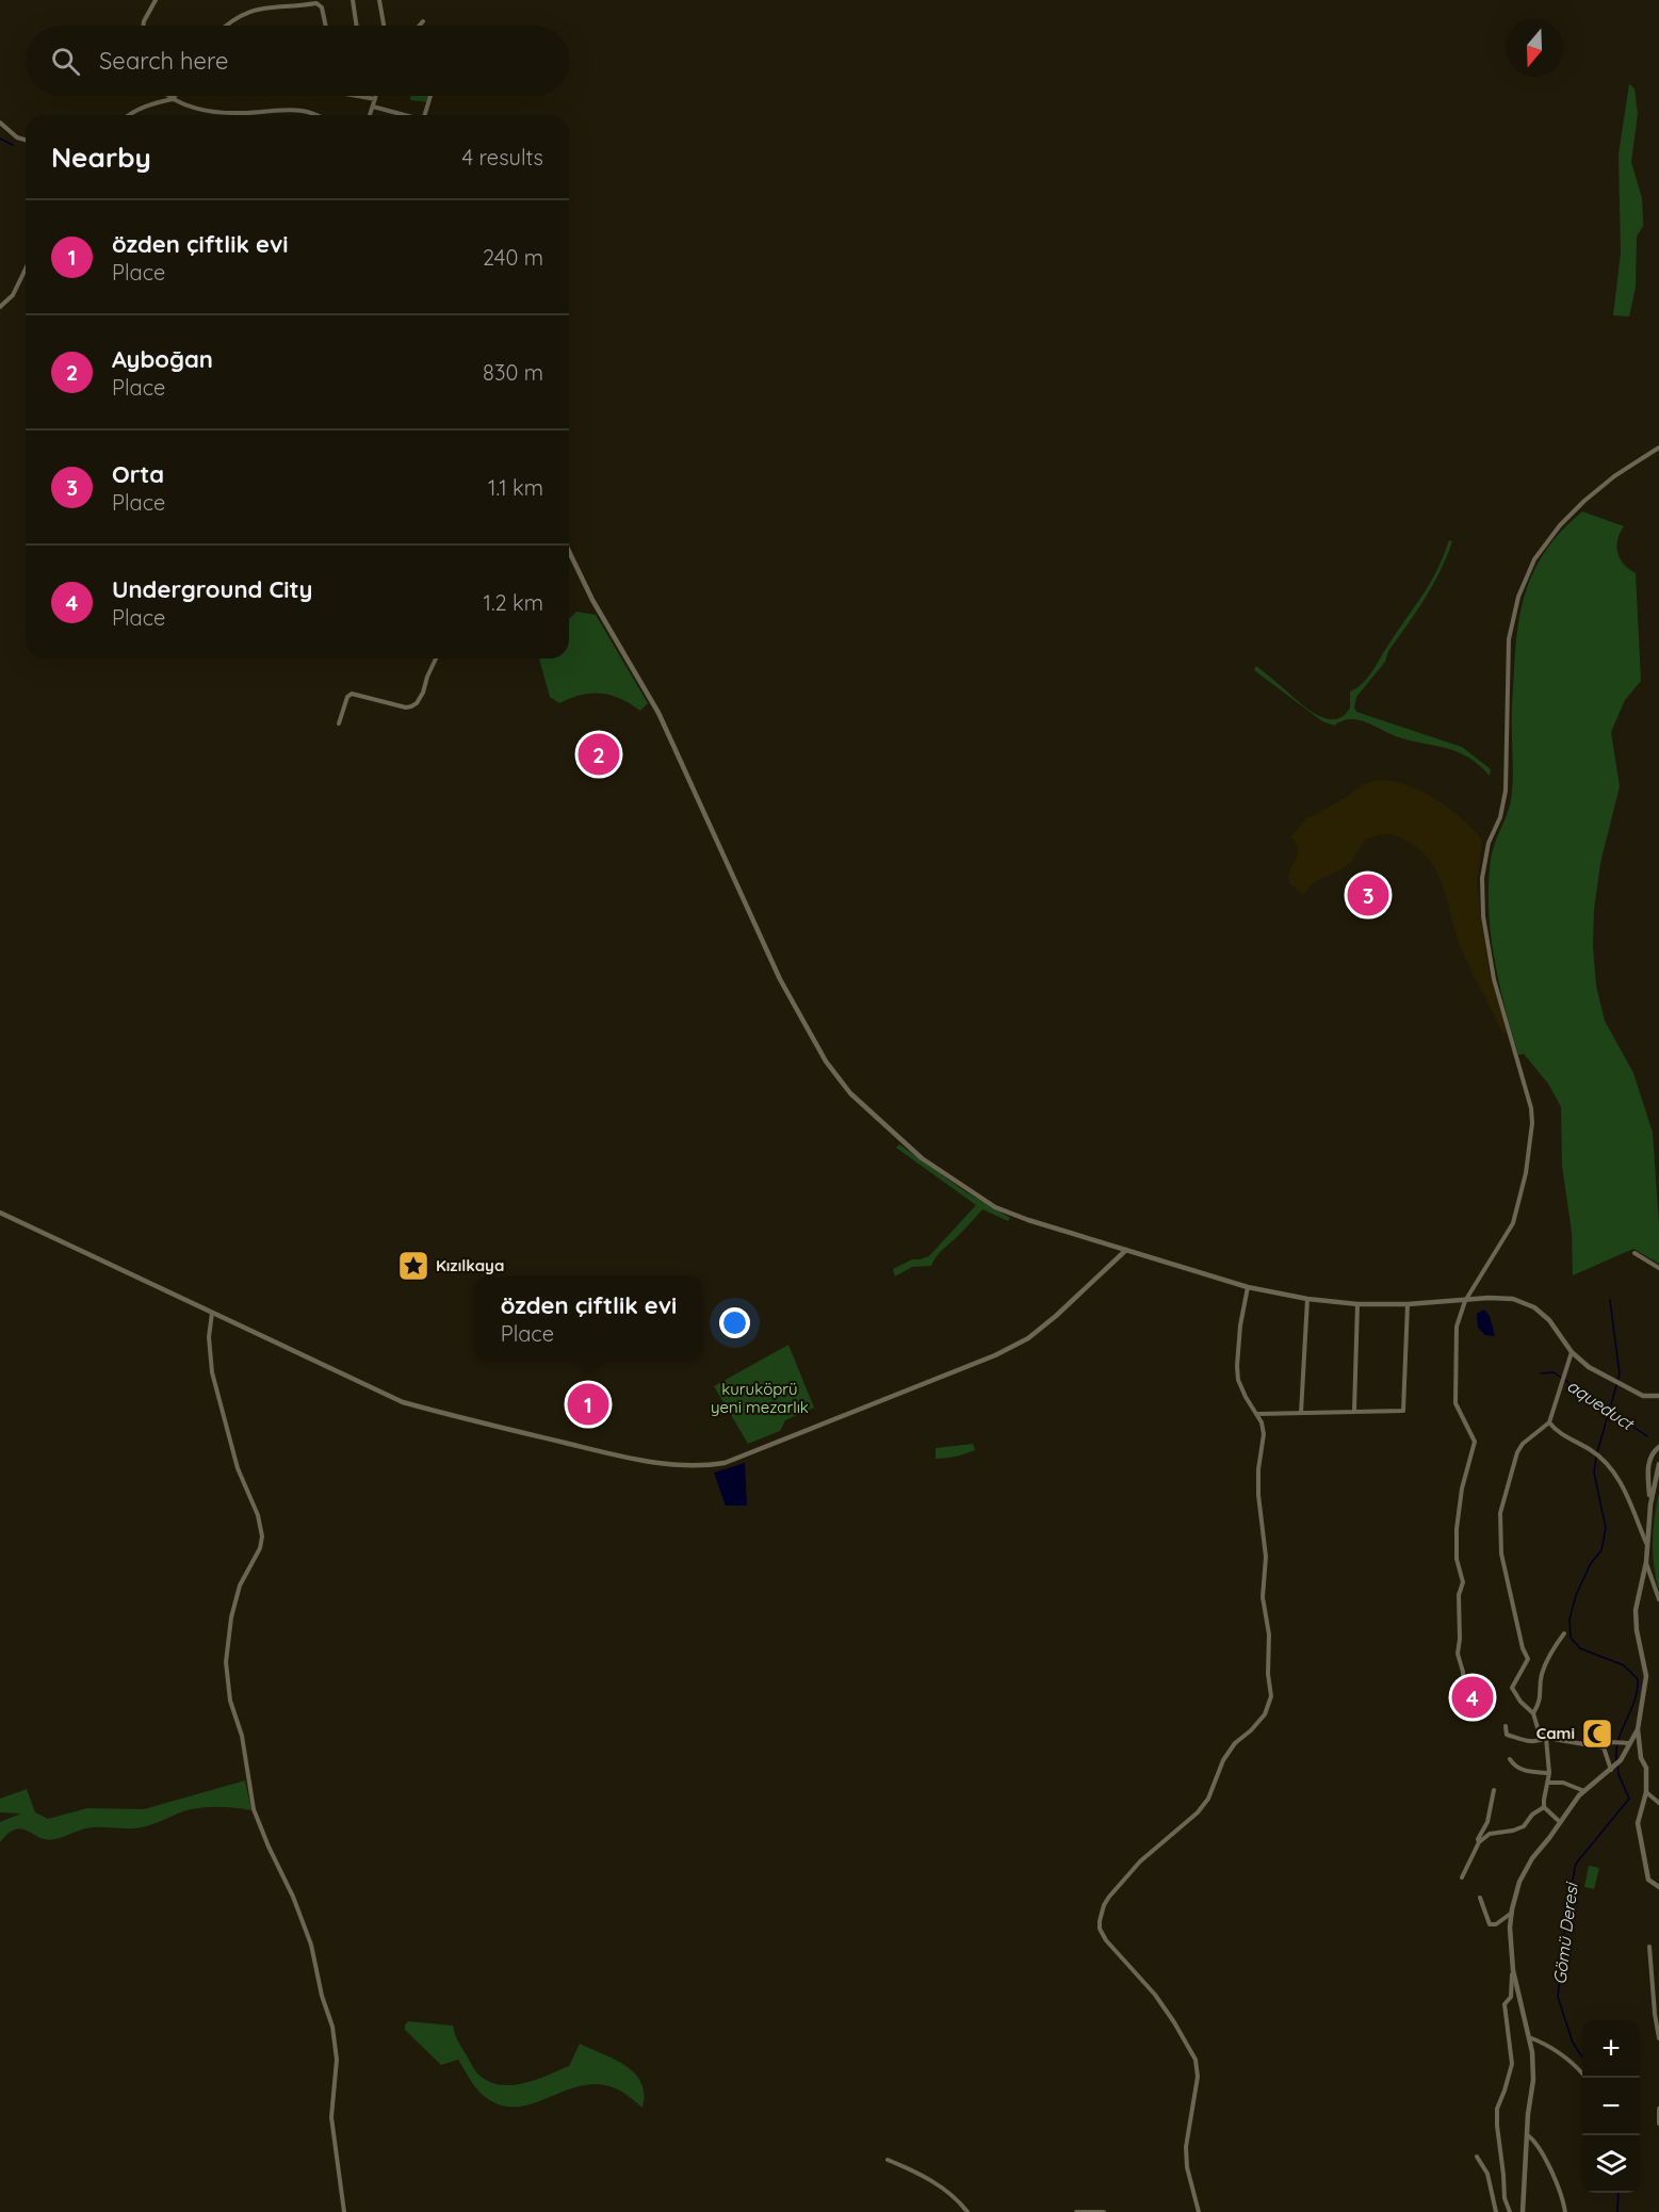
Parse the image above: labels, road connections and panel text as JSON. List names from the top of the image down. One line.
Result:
{"water":["aqueduct","Gömü Deresi"],"parks":["kuruköprü yeni mezarlık"],"places":{"place":["Kızılkaya"],"mosque":["Cami"]},"north":"bottom","page":{"search":"Search here","heading":["Nearby","4 results"],"list":[{"mark":"1","name":"özden çiftlik evi","note":"Place","value":"240 m"},{"mark":"2","name":"Ayboğan","note":"Place","value":"830 m"},{"mark":"3","name":"Orta","note":"Place","value":"1.1 km"},{"mark":"4","name":"Underground City","note":"Place","value":"1.2 km"}],"pins":["2","3","1","4"],"popup":["özden çiftlik evi","Place"],"map_buttons":["+","−"]}}
